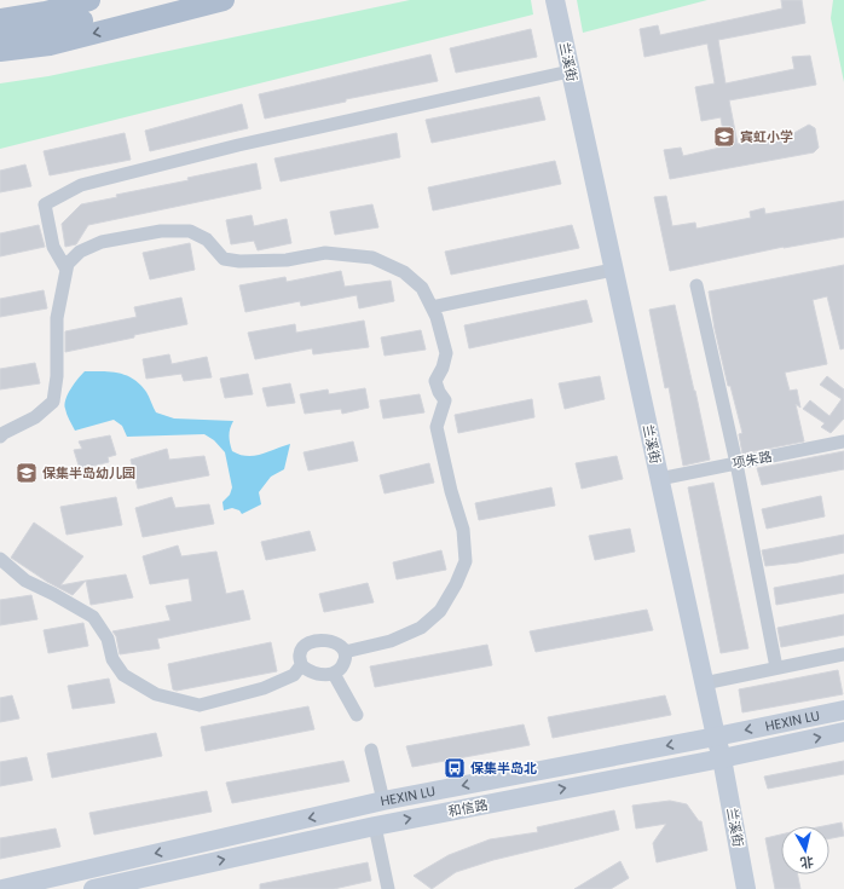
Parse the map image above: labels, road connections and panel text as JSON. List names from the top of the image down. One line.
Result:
{"streets":{"street":["兰溪街","项朱路","HEXIN LU","和信路"]},"crossings":[["兰溪街","项朱路"],["兰溪街","HEXIN LU"],["兰溪街","和信路"]],"one_way":["HEXIN LU","和信路"],"places":{"school or university":["宾虹小学","保集半岛幼儿园"],"bus stop":["保集半岛北"]},"north":"bottom"}
